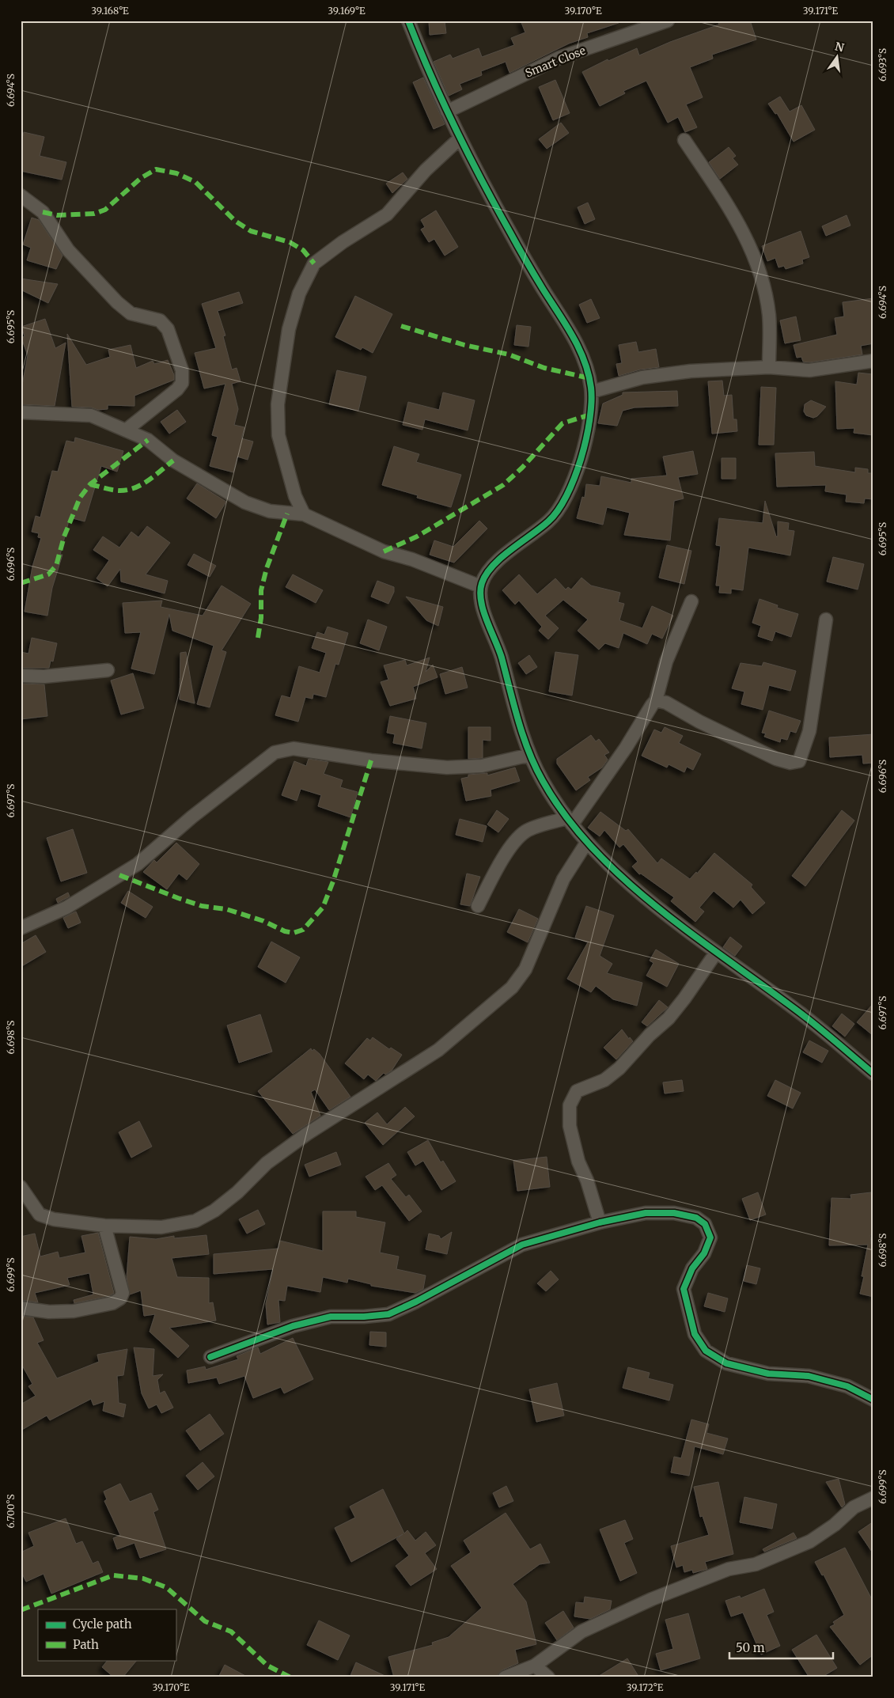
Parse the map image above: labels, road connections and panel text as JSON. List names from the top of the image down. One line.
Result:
{"streets":{"street":["Smart Close"]},"legend":["Cycle path","Path"],"scale_bar":"50 m","north":"top","coordinates":["39.168°E","39.169°E","39.170°E","39.171°E","6.693°S","6.694°S","6.695°S","6.696°S","6.697°S","6.698°S","6.699°S","6.700°S","39.172°E"]}
